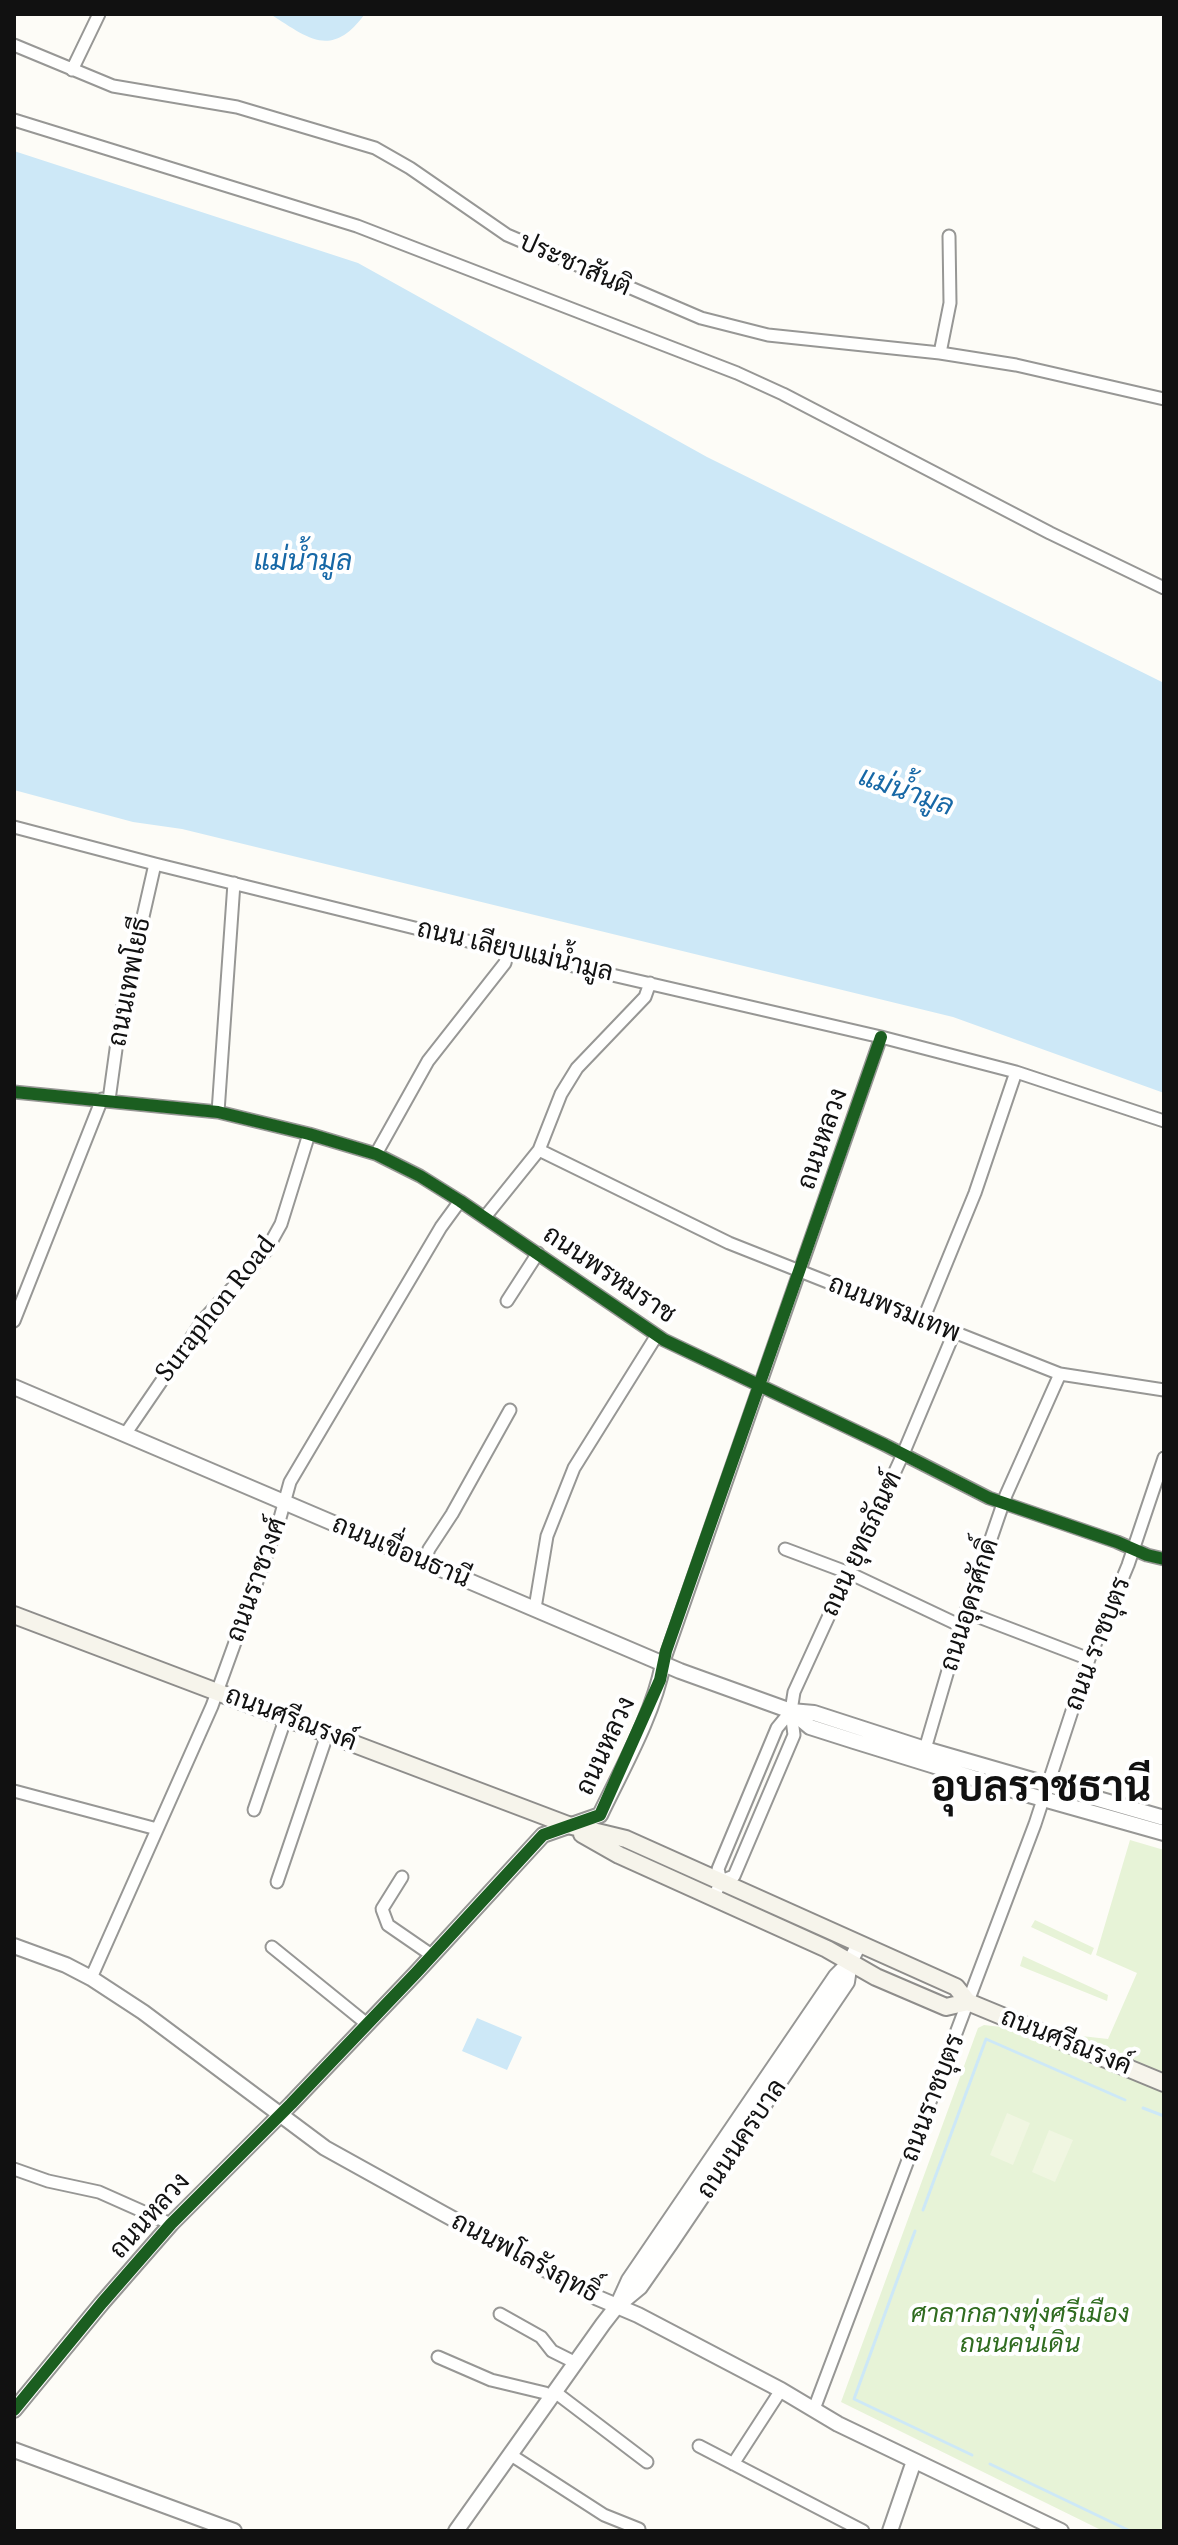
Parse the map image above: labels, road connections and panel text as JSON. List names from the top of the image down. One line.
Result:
{"streets":{"main road":["ถนนศรีณรงค์"],"street":["ประชาสันติ","ถนน เลียบแม่น้ำมูล","ถนนเทพโยธี","ถนนหลวง","ถนนพรหมราช","Suraphon Road","ถนนพรมเทพ","ถนน ยุทธภัณฑ์","ถนนเขื่อนธานี","ถนนราชวงศ์","ถนนอุดรศักดิ์","ถนน ราชบุตร","ถนนราชบุตร","ถนนนครบาล","ถนนพโลรังฤทธิ์"]},"crossings":[["ถนน เลียบแม่น้ำมูล","ถนนเทพโยธี"],["ถนน เลียบแม่น้ำมูล","ถนนหลวง"],["ถนนเทพโยธี","ถนนพรหมราช"],["ถนนหลวง","ถนนพรหมราช"],["ถนนหลวง","ถนนพรมเทพ"],["ถนนหลวง","ถนนเขื่อนธานี"],["ถนนหลวง","ถนนศรีณรงค์"],["ถนนหลวง","ถนนพโลรังฤทธิ์"],["ถนนพรหมราช","Suraphon Road"],["ถนนพรหมราช","ถนน ยุทธภัณฑ์"],["ถนนพรหมราช","ถนนราชวงศ์"],["ถนนพรหมราช","ถนนอุดรศักดิ์"],["ถนนพรหมราช","ถนน ราชบุตร"],["Suraphon Road","ถนนเขื่อนธานี"],["ถนนพรมเทพ","ถนน ยุทธภัณฑ์"],["ถนนพรมเทพ","ถนนอุดรศักดิ์"],["ถนน ยุทธภัณฑ์","ถนนเขื่อนธานี"],["ถนนเขื่อนธานี","ถนนราชวงศ์"],["ถนนเขื่อนธานี","ถนนอุดรศักดิ์"],["ถนนเขื่อนธานี","ถนน ราชบุตร"],["ถนนเขื่อนธานี","ถนนราชบุตร"],["ถนนราชวงศ์","ถนนศรีณรงค์"],["ถนนราชวงศ์","ถนนพโลรังฤทธิ์"],["ถนน ราชบุตร","ถนนราชบุตร"],["ถนนศรีณรงค์","ถนนราชบุตร"],["ถนนศรีณรงค์","ถนนนครบาล"],["ถนนราชบุตร","ถนนพโลรังฤทธิ์"],["ถนนนครบาล","ถนนพโลรังฤทธิ์"]],"districts":["อุบลราชธานี"],"water":["แม่น้ำมูล"],"parks":["ศาลากลางทุ่งศรีเมือง ถนนคนเดิน"]}
